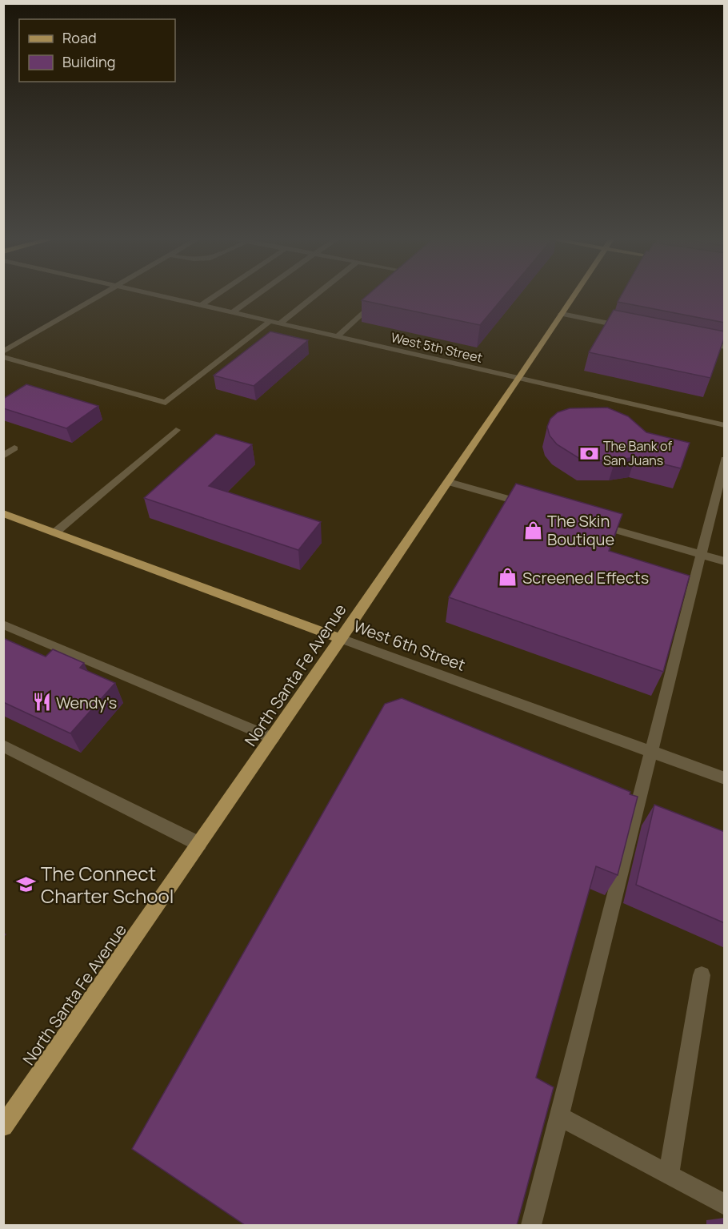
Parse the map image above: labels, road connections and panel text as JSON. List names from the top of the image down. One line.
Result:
{"streets":{"main road":["West 6th Street","North Santa Fe Avenue"],"street":["West 5th Street"]},"crossings":[["West 5th Street","North Santa Fe Avenue"],["West 6th Street","North Santa Fe Avenue"]],"places":{"bank":["The Bank of San Juans"],"shop":["The Skin Boutique","Screened Effects"],"restaurant":["Wendy's"],"school or university":["The Connect Charter School"]},"legend":["Road","Building"]}
